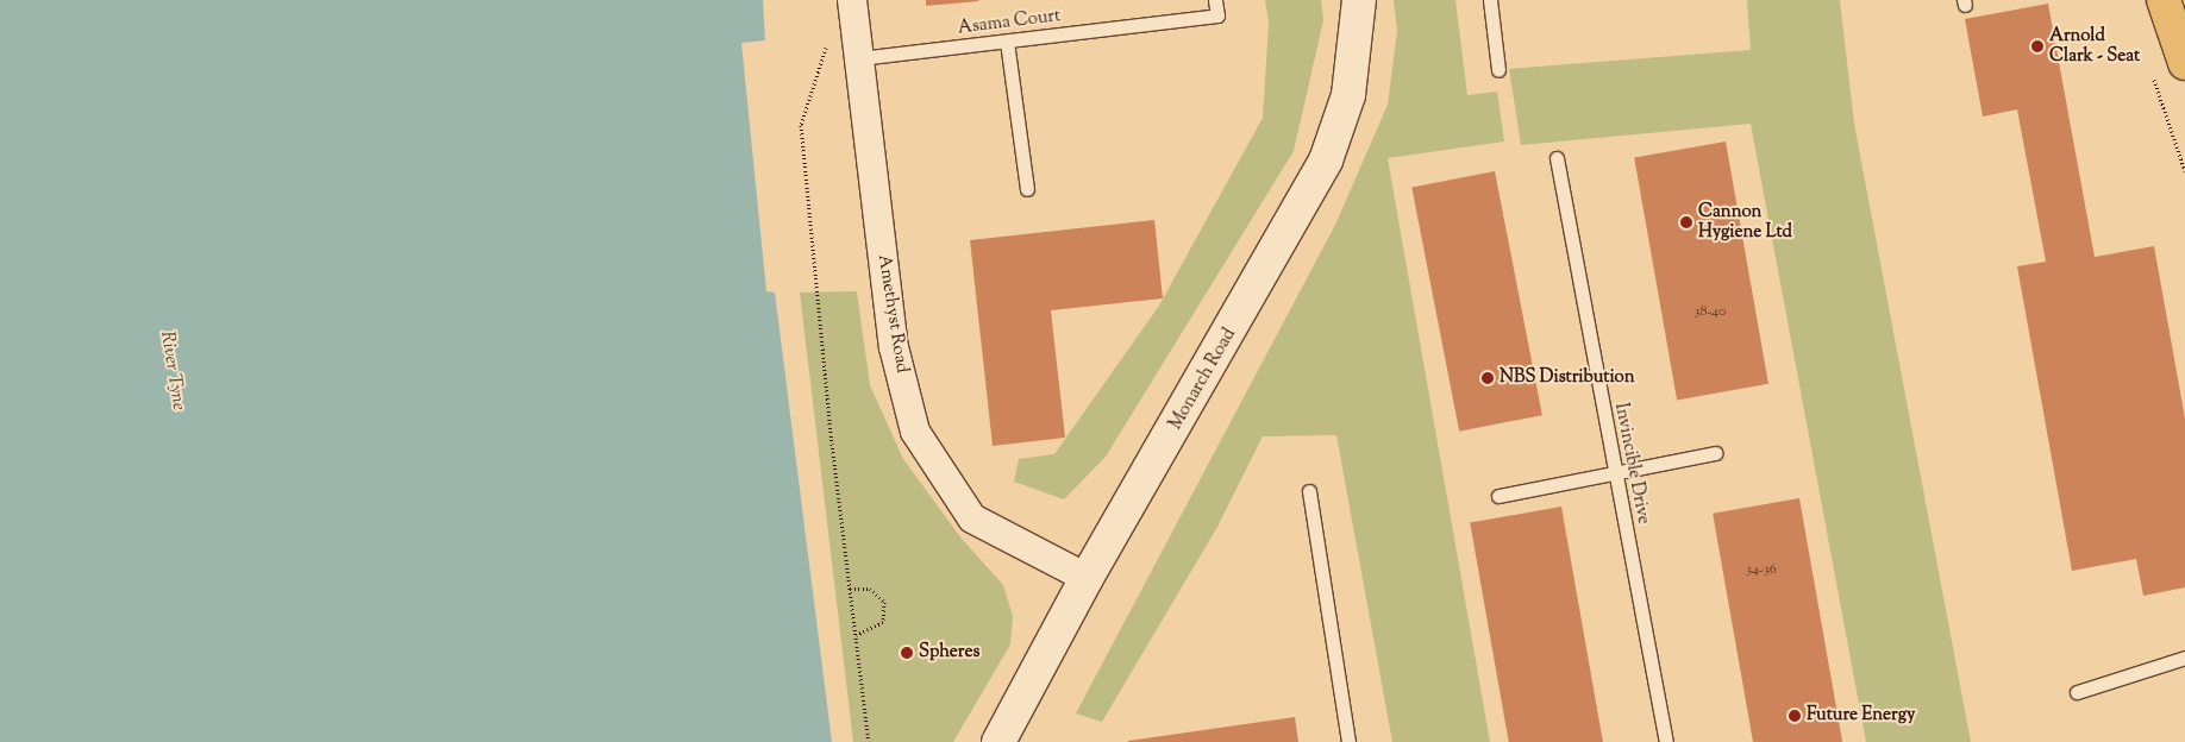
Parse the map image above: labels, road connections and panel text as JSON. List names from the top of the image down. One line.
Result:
{"streets":{"street":["Amethyst Road","Monarch Road"],"lane":["Asama Court","Invincible Drive"]},"crossings":[["Asama Court","Amethyst Road"],["Amethyst Road","Monarch Road"]],"water":["River Tyne"],"places":["Arnold Clark - Seat","Cannon Hygiene Ltd","NBS Distribution","Spheres","Future Energy"],"house_numbers":["38-40","34-36"]}
